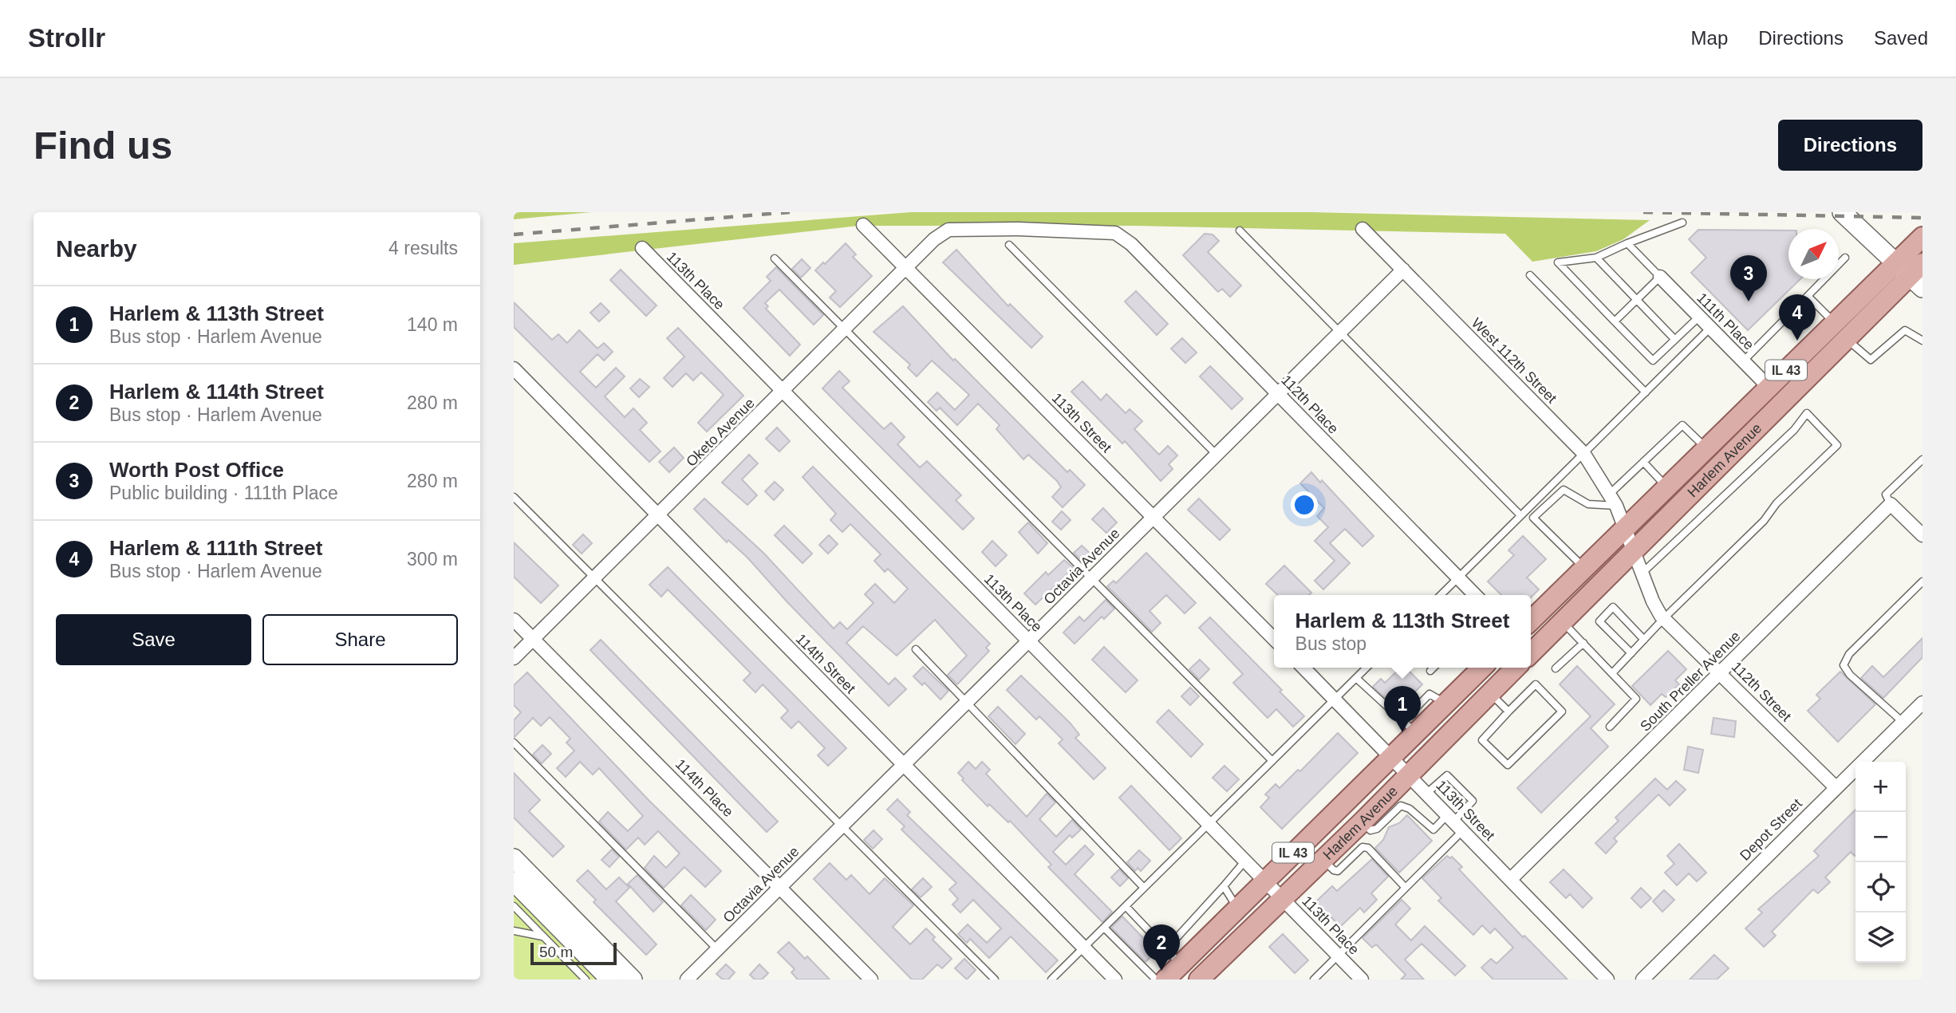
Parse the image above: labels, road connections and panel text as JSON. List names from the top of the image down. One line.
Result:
{"streets":{"main road":["IL 43","Harlem Avenue"],"street":["113th Place","111th Place","West 112th Street","112th Place","113th Street","Oketo Avenue","Octavia Avenue","114th Street","South Preller Avenue","112th Street","114th Place","Depot Street"]},"crossings":[["113th Place","Oketo Avenue"],["113th Place","Harlem Avenue"],["113th Place","Octavia Avenue"],["111th Place","Harlem Avenue"],["West 112th Street","Harlem Avenue"],["West 112th Street","Octavia Avenue"],["West 112th Street","112th Street"],["112th Place","Oketo Avenue"],["112th Place","Octavia Avenue"],["113th Street","Oketo Avenue"],["113th Street","Harlem Avenue"],["113th Street","Octavia Avenue"],["113th Street","South Preller Avenue"],["Oketo Avenue","114th Street"],["Oketo Avenue","114th Place"],["Harlem Avenue","112th Street"],["Octavia Avenue","114th Street"],["Octavia Avenue","114th Place"],["South Preller Avenue","112th Street"],["112th Street","Depot Street"]],"scale_bar":"50 m","north":"top right","page":{"header":"Strollr","nav":["Map","Directions","Saved"],"buttons":["Directions",["Save","Share"]],"title":"Find us","heading":["Nearby","4 results"],"pins":["3","4","1","2"],"list":[{"mark":"1","name":"Harlem & 113th Street","note":"Bus stop · Harlem Avenue","value":"140 m"},{"mark":"2","name":"Harlem & 114th Street","note":"Bus stop · Harlem Avenue","value":"280 m"},{"mark":"3","name":"Worth Post Office","note":"Public building · 111th Place","value":"280 m"},{"mark":"4","name":"Harlem & 111th Street","note":"Bus stop · Harlem Avenue","value":"300 m"}],"popup":["Harlem & 113th Street","Bus stop"],"map_buttons":["+","−"],"scale":"50 m"}}
